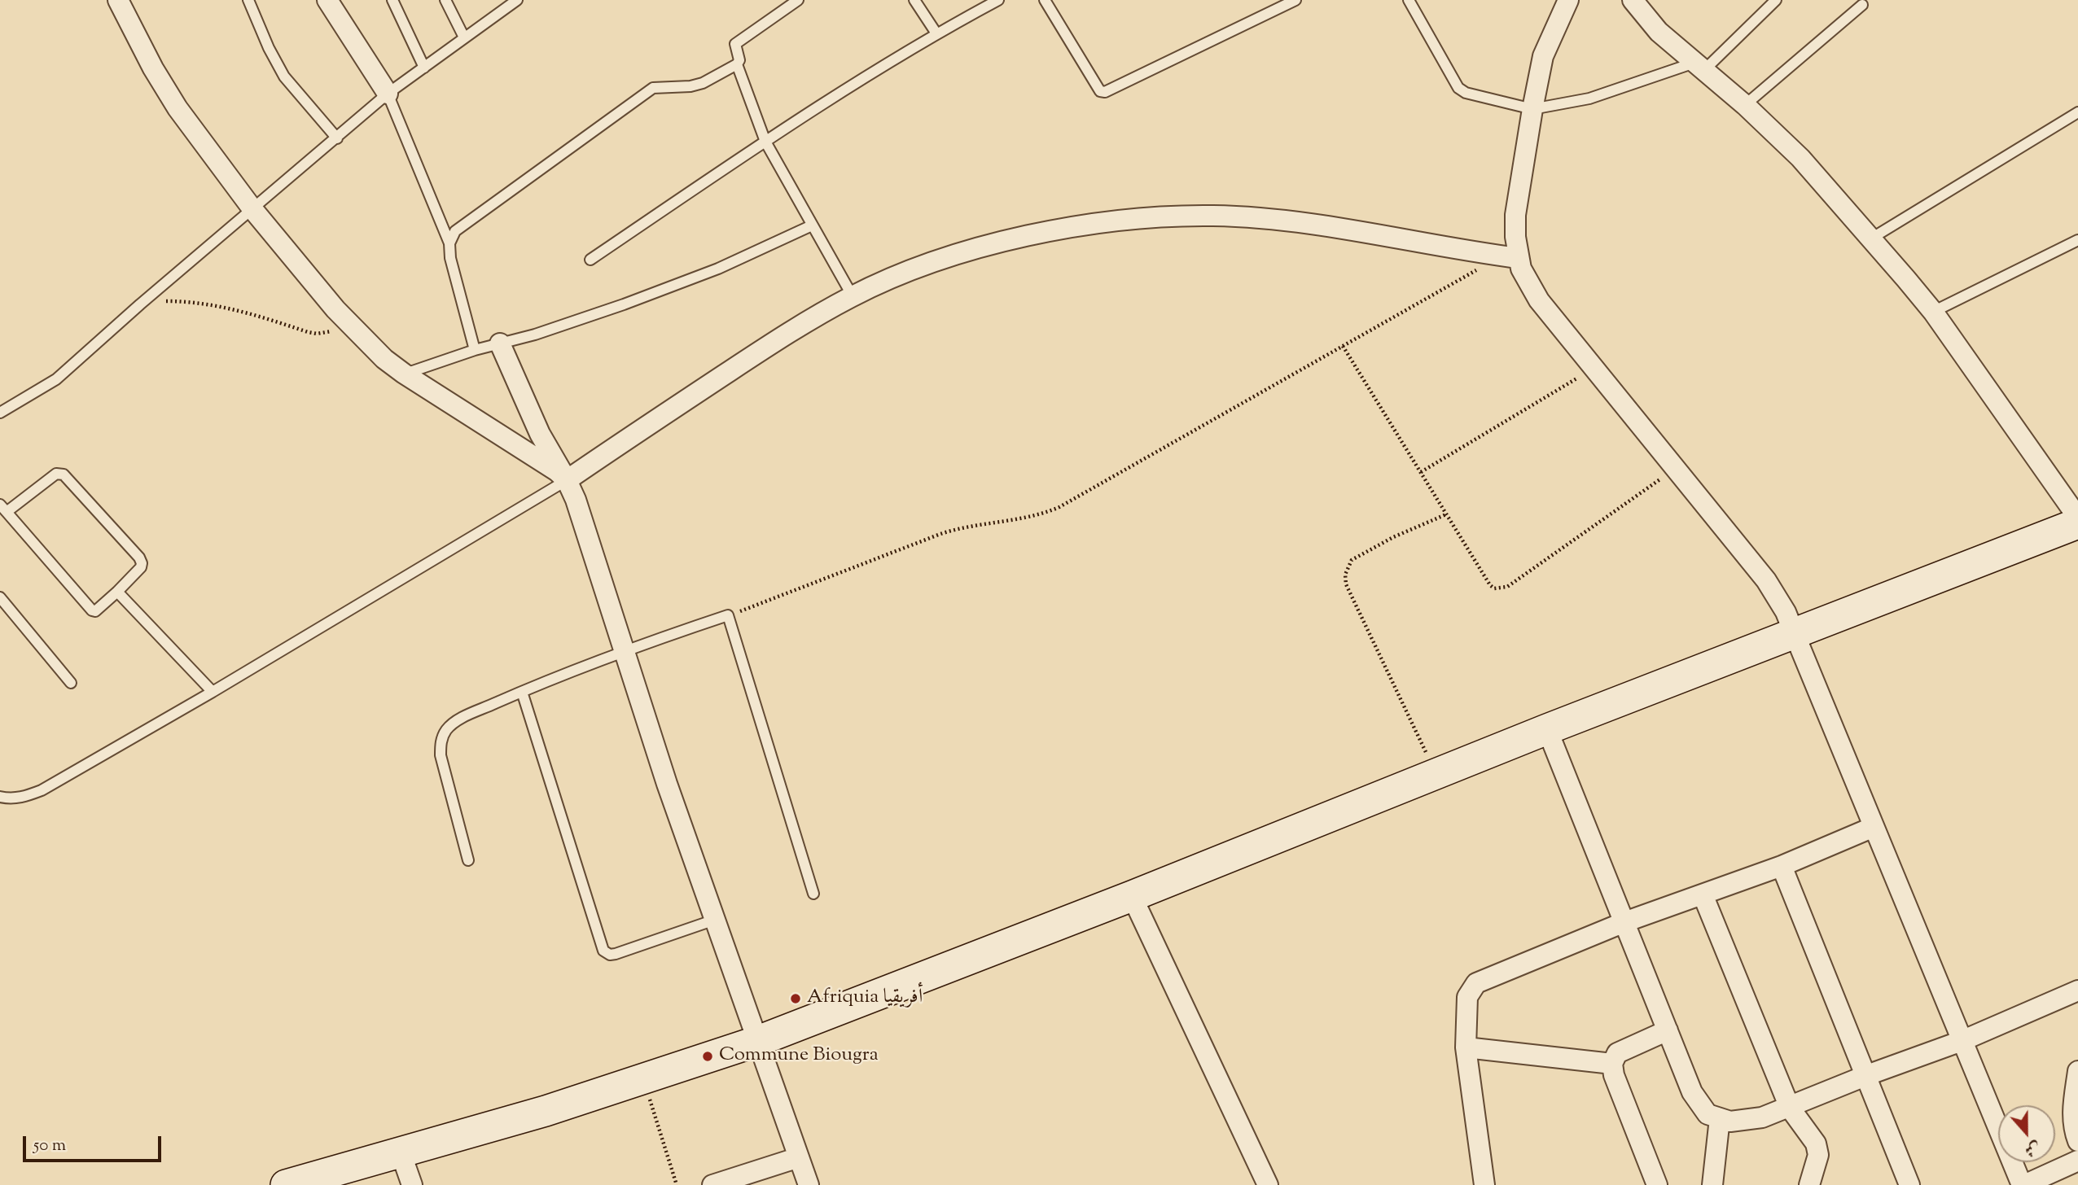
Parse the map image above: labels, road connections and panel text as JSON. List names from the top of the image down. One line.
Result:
{"places":["Afriquia أفريقيا","Commune Biougra"],"scale_bar":"50 m","north":"bottom"}
